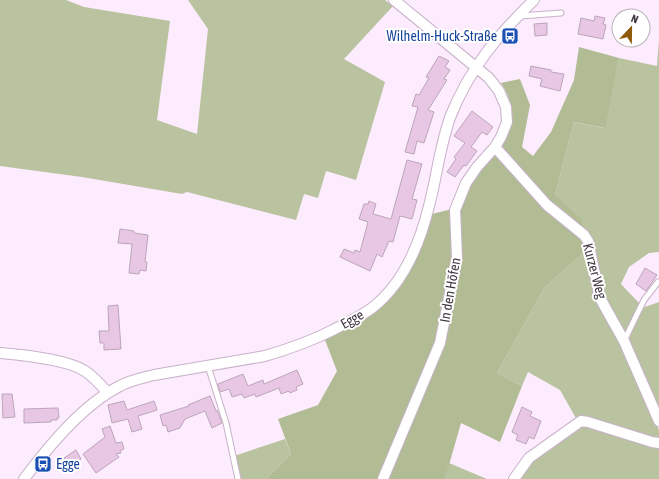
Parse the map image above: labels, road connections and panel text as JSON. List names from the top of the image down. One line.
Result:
{"streets":{"street":["Kurzer Weg","In den Höfen","Egge"]},"crossings":[["Kurzer Weg","In den Höfen"],["In den Höfen","Egge"]],"places":{"bus stop":["Wilhelm-Huck-Straße","Egge"]},"north":"top"}
